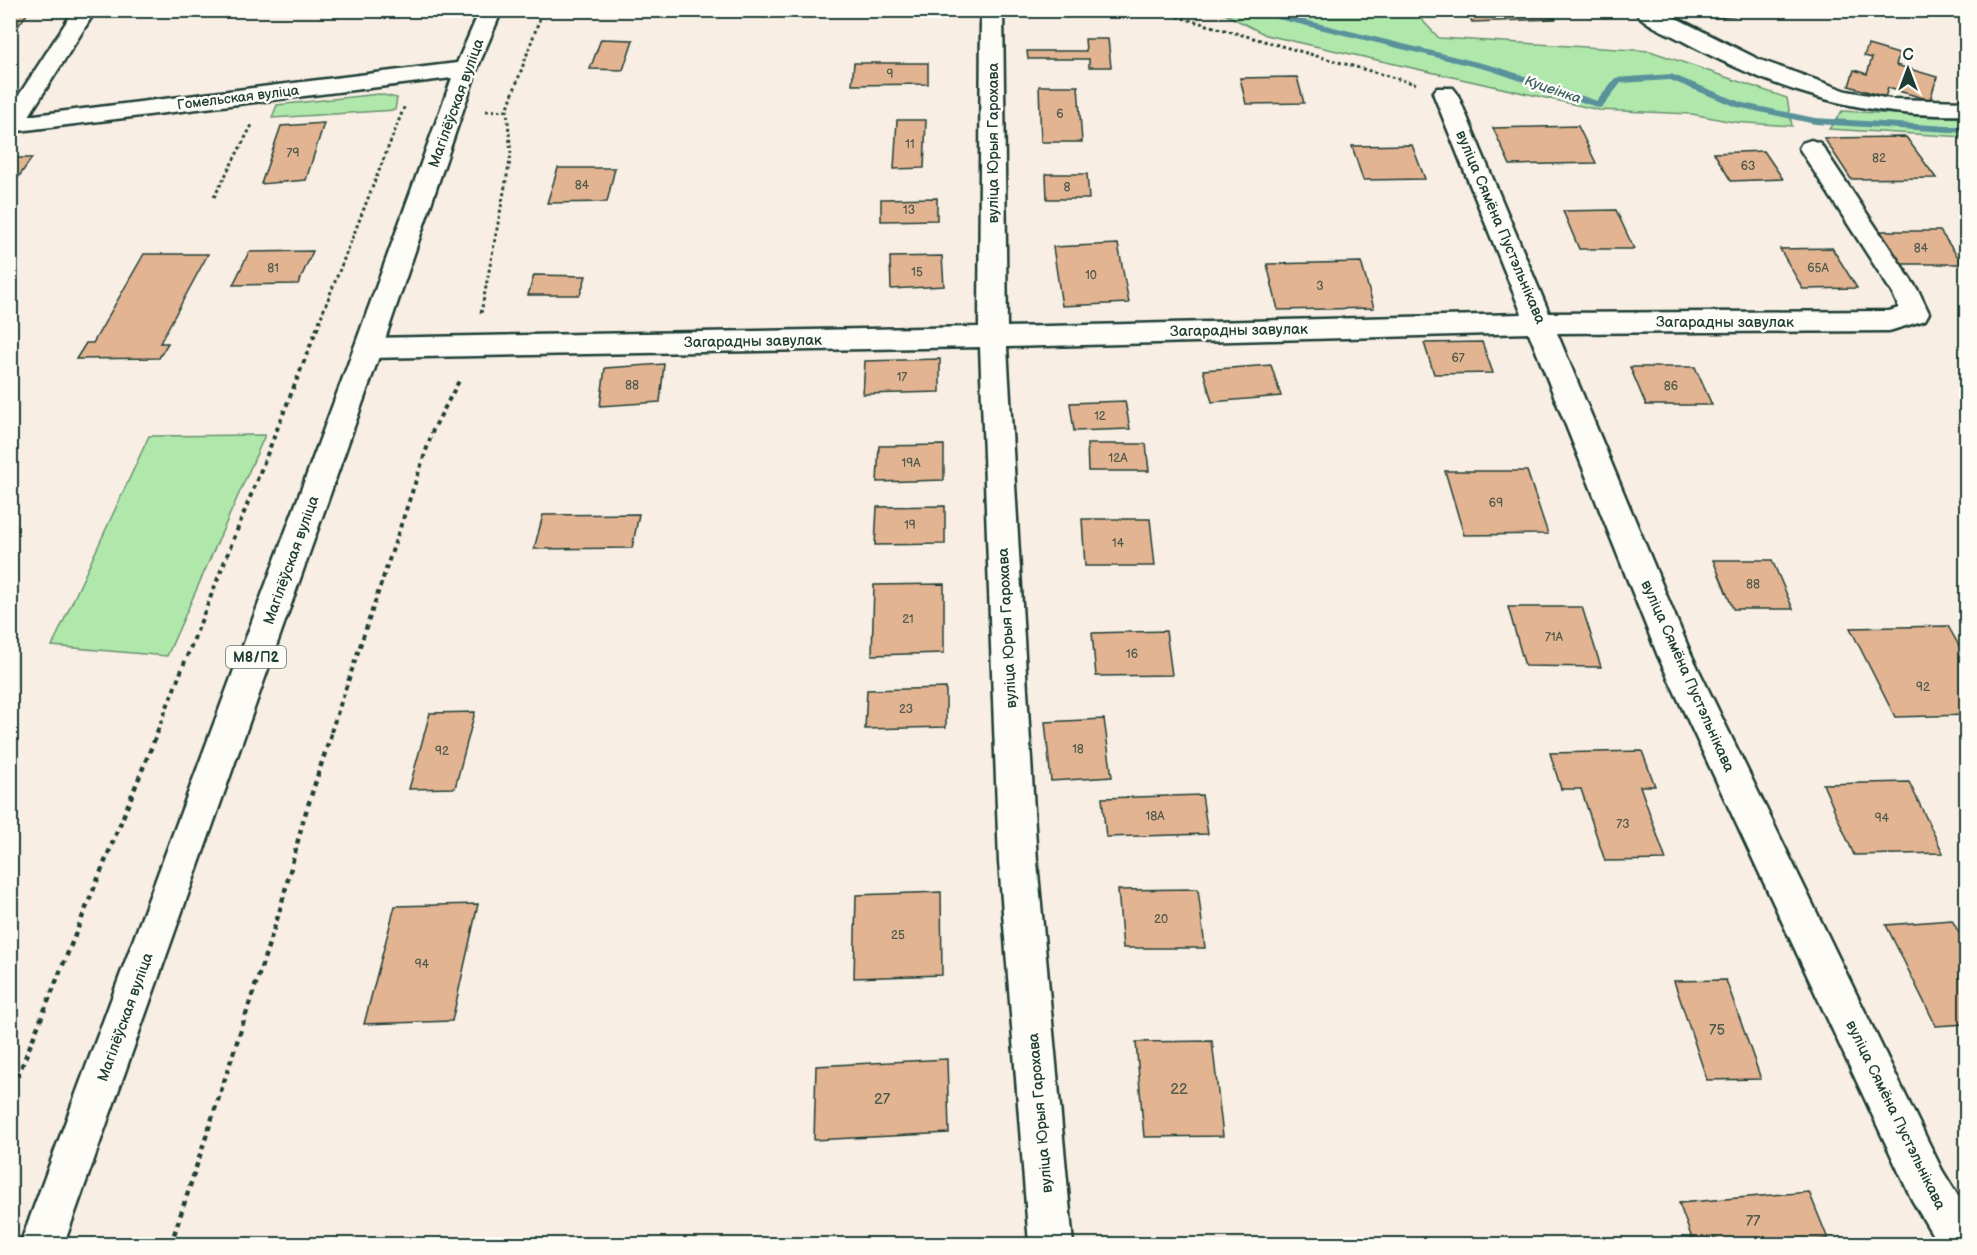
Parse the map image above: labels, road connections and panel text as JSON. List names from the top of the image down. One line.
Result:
{"streets":{"street":["Гомельская вуліца","Магілёўская вуліца","вуліца Юрыя Гарохава","вуліца Сямёна Пустэльнікава","Загарадны завулак","М8/П2"]},"crossings":[["Гомельская вуліца","Магілёўская вуліца"],["Магілёўская вуліца","Загарадны завулак"],["вуліца Юрыя Гарохава","Загарадны завулак"],["вуліца Сямёна Пустэльнікава","Загарадны завулак"]],"water":["Куцеінка"],"house_numbers":["9","6","11","79","82","63","84","8","13","84","81","65А","15","10","3","67","17","88","86","12","12А","19А","69","19","14","88","21","71А","16","92","23","18","92","18А","94","73","20","25","94","75","22","27","77"],"north":"top"}
